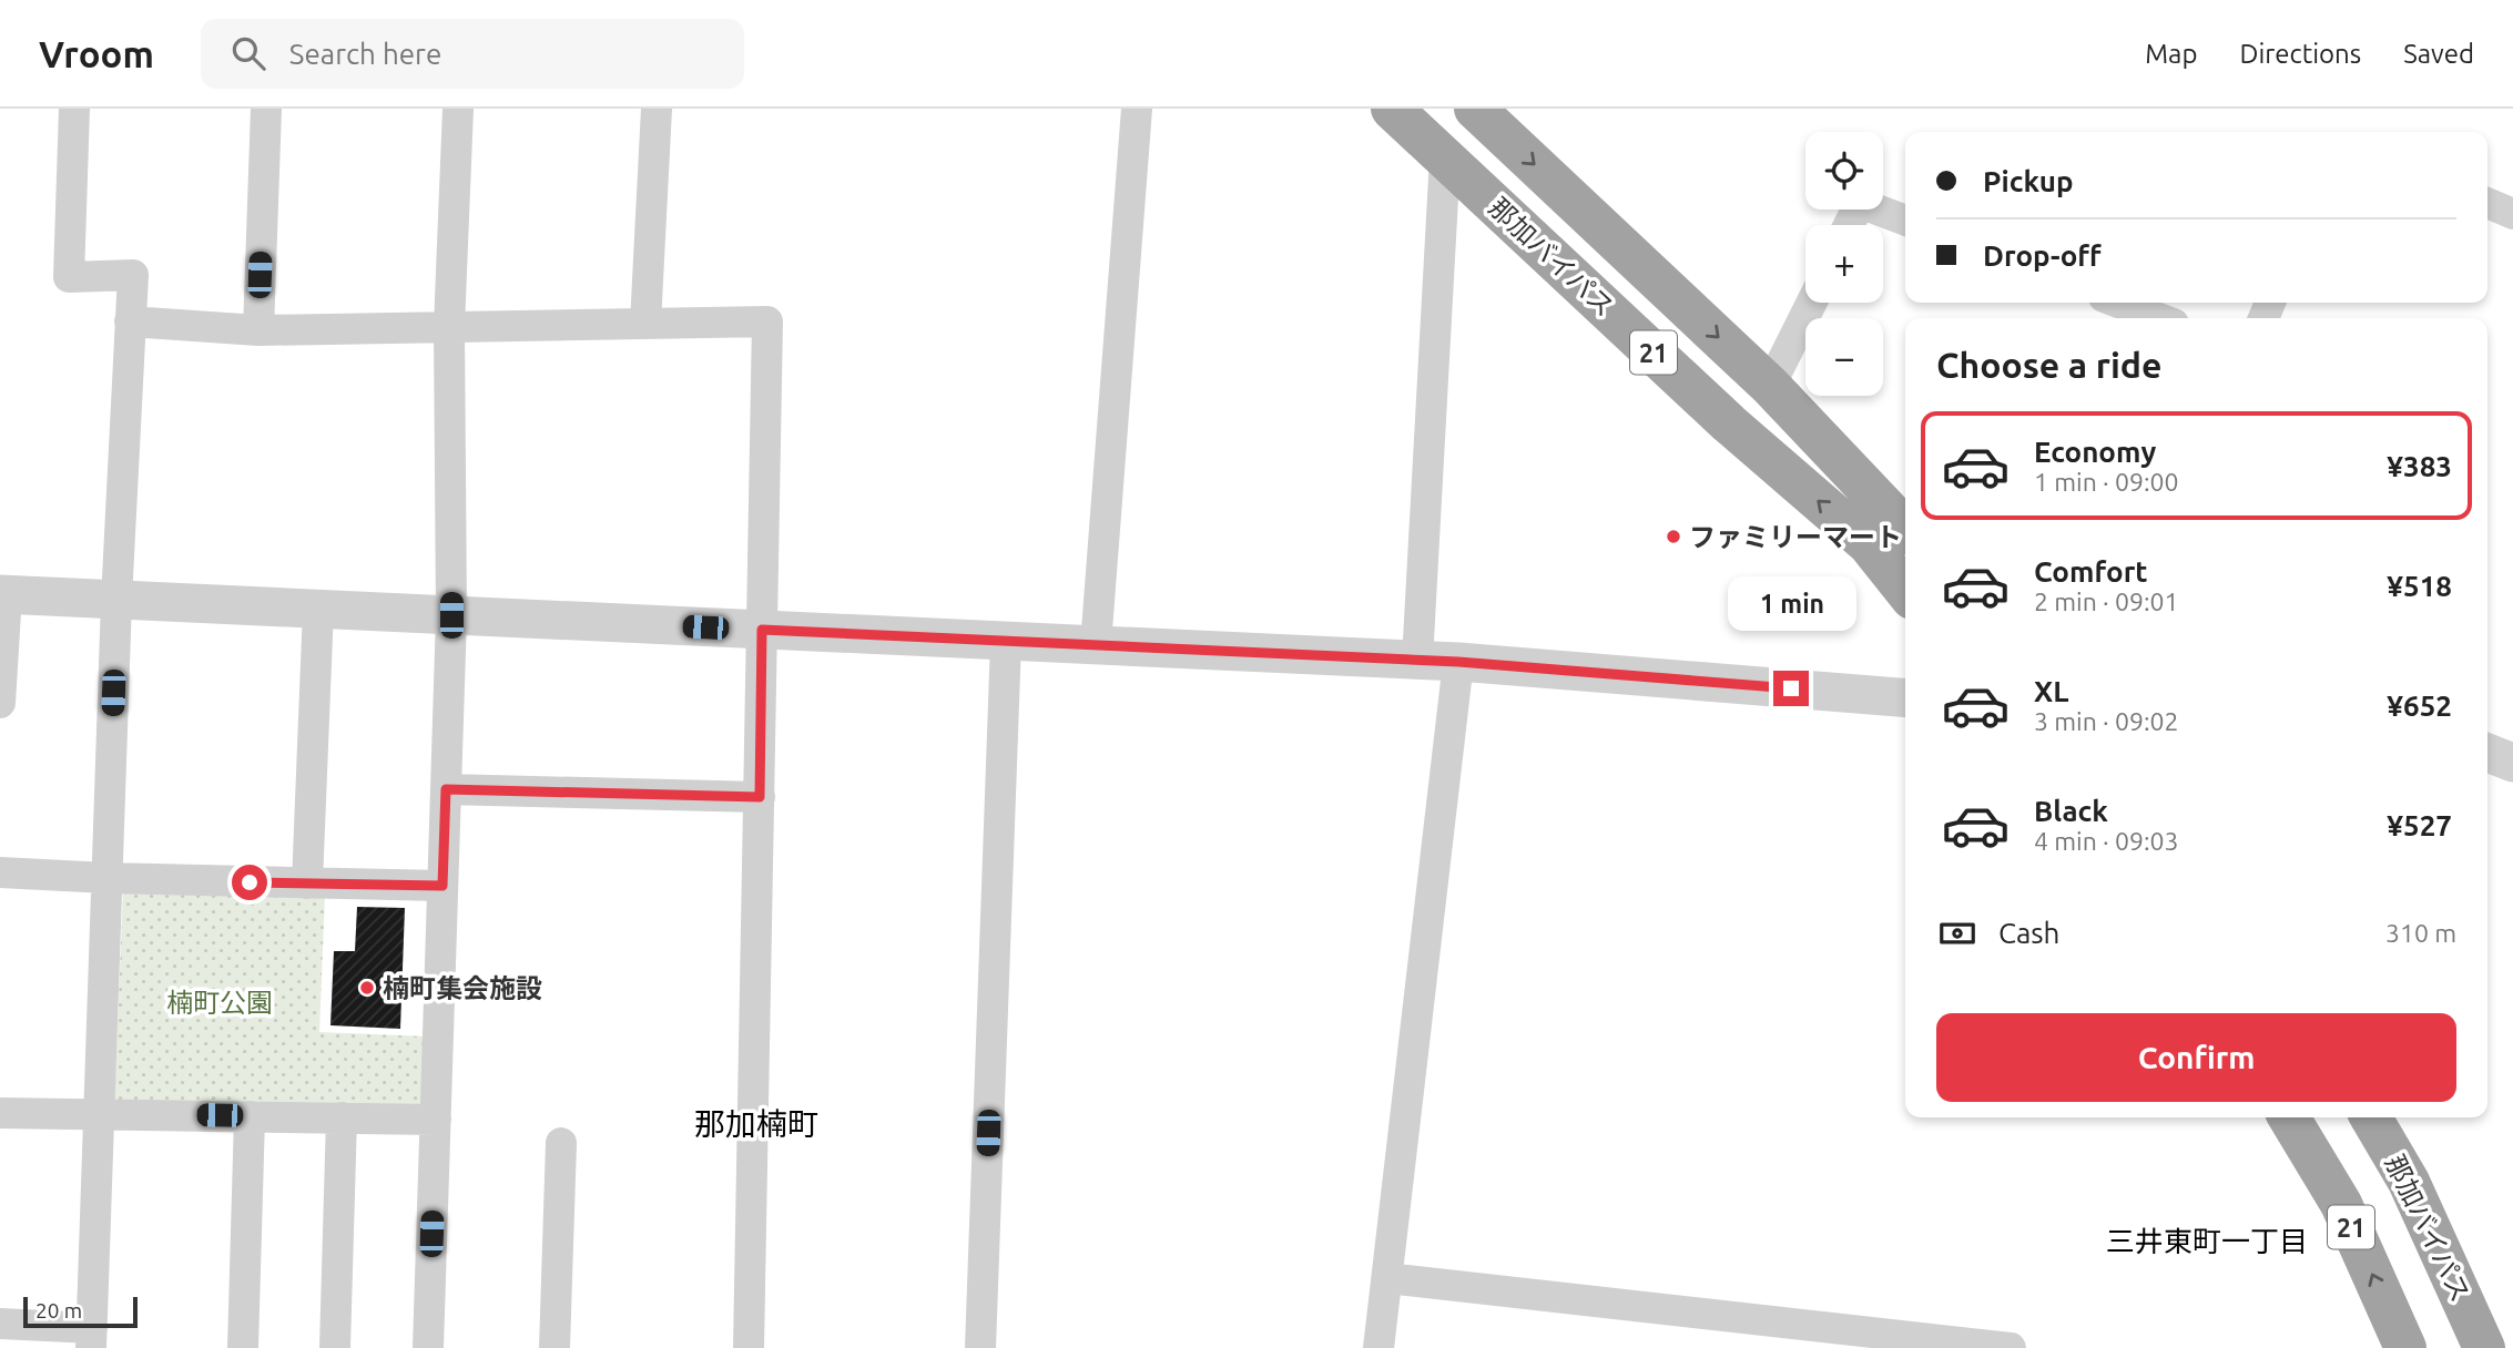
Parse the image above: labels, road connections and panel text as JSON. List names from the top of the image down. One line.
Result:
{"streets":{"highway":["那加バイパス","21"]},"districts":["那加楠町","三井東町一丁目"],"parks":["楠町公園"],"places":["ファミリーマート","楠町集会施設"],"scale_bar":"20 m","page":{"header":"Vroom","search":"Search here","nav":["Map","Directions","Saved"],"map_buttons":["+","−"],"banner":["Pickup","Drop-off"],"heading":"Choose a ride","list":[{"name":"Economy","note":"1 min · 09:00","value":"¥383"},{"name":"Comfort","note":"2 min · 09:01","value":"¥518"},{"name":"XL","note":"3 min · 09:02","value":"¥652"},{"name":"Black","note":"4 min · 09:03","value":"¥527"}],"bubble":"1 min","pay":["Cash","310 m"],"buttons":"Confirm","scale":"20 m"}}
